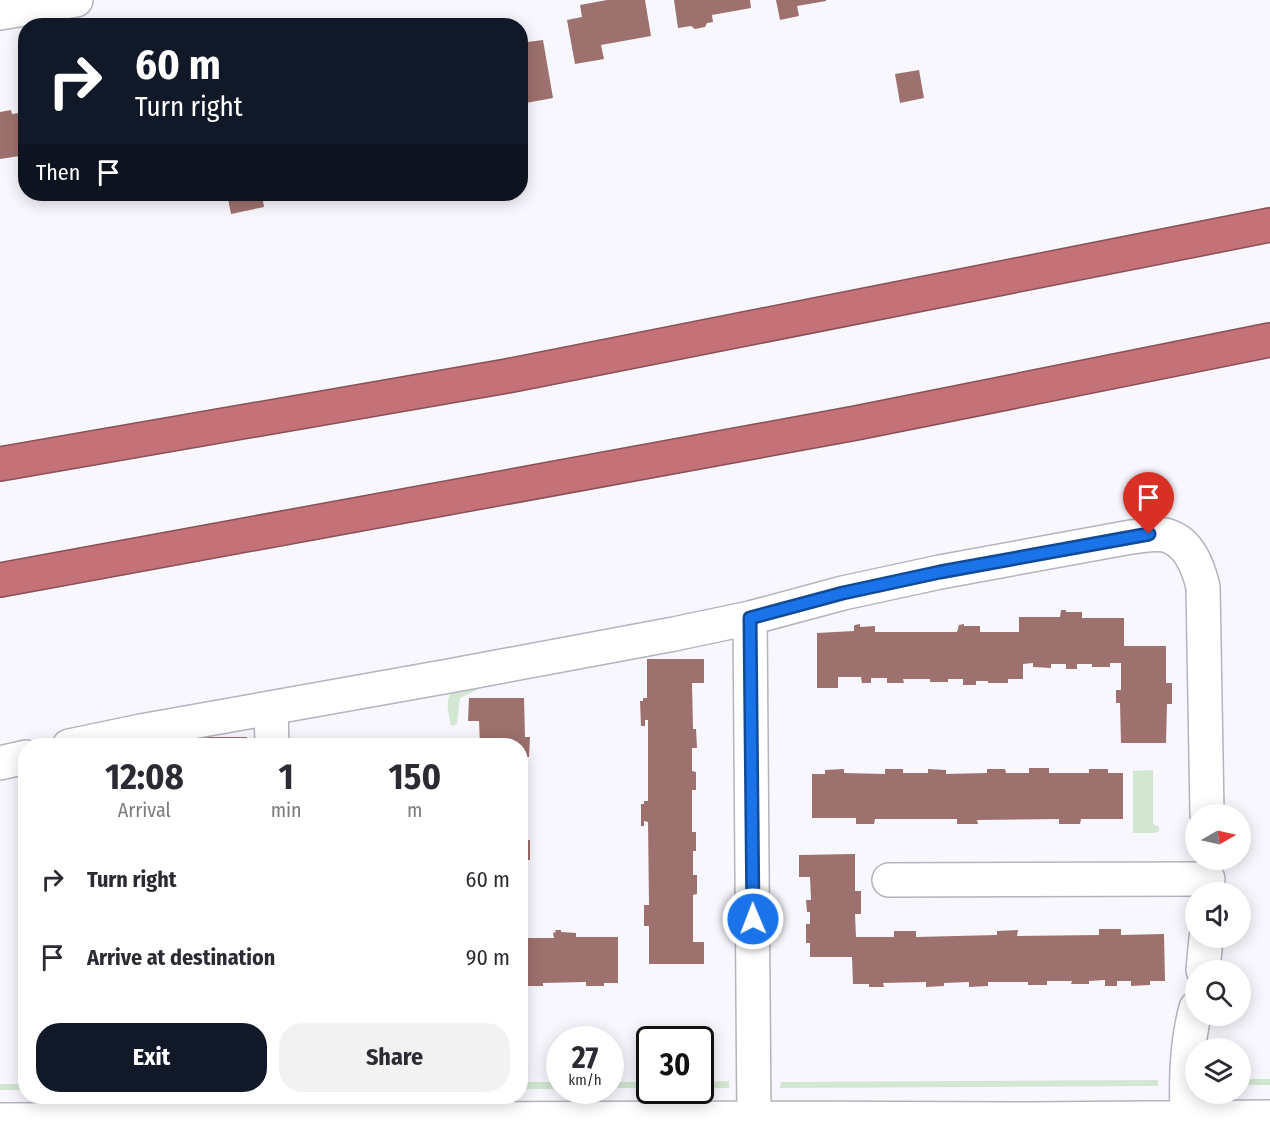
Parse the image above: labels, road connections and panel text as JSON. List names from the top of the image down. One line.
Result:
{"north":"right","page":{"turn":["60 m","Turn right"],"then":"Then","eta":["12:08","Arrival","1","min","150","m"],"list":[{"name":"Turn right","value":"60 m"},{"name":"Arrive at destination","value":"90 m"}],"buttons":["Exit","Share"],"speed":"27 km/h","limit":"30"}}
